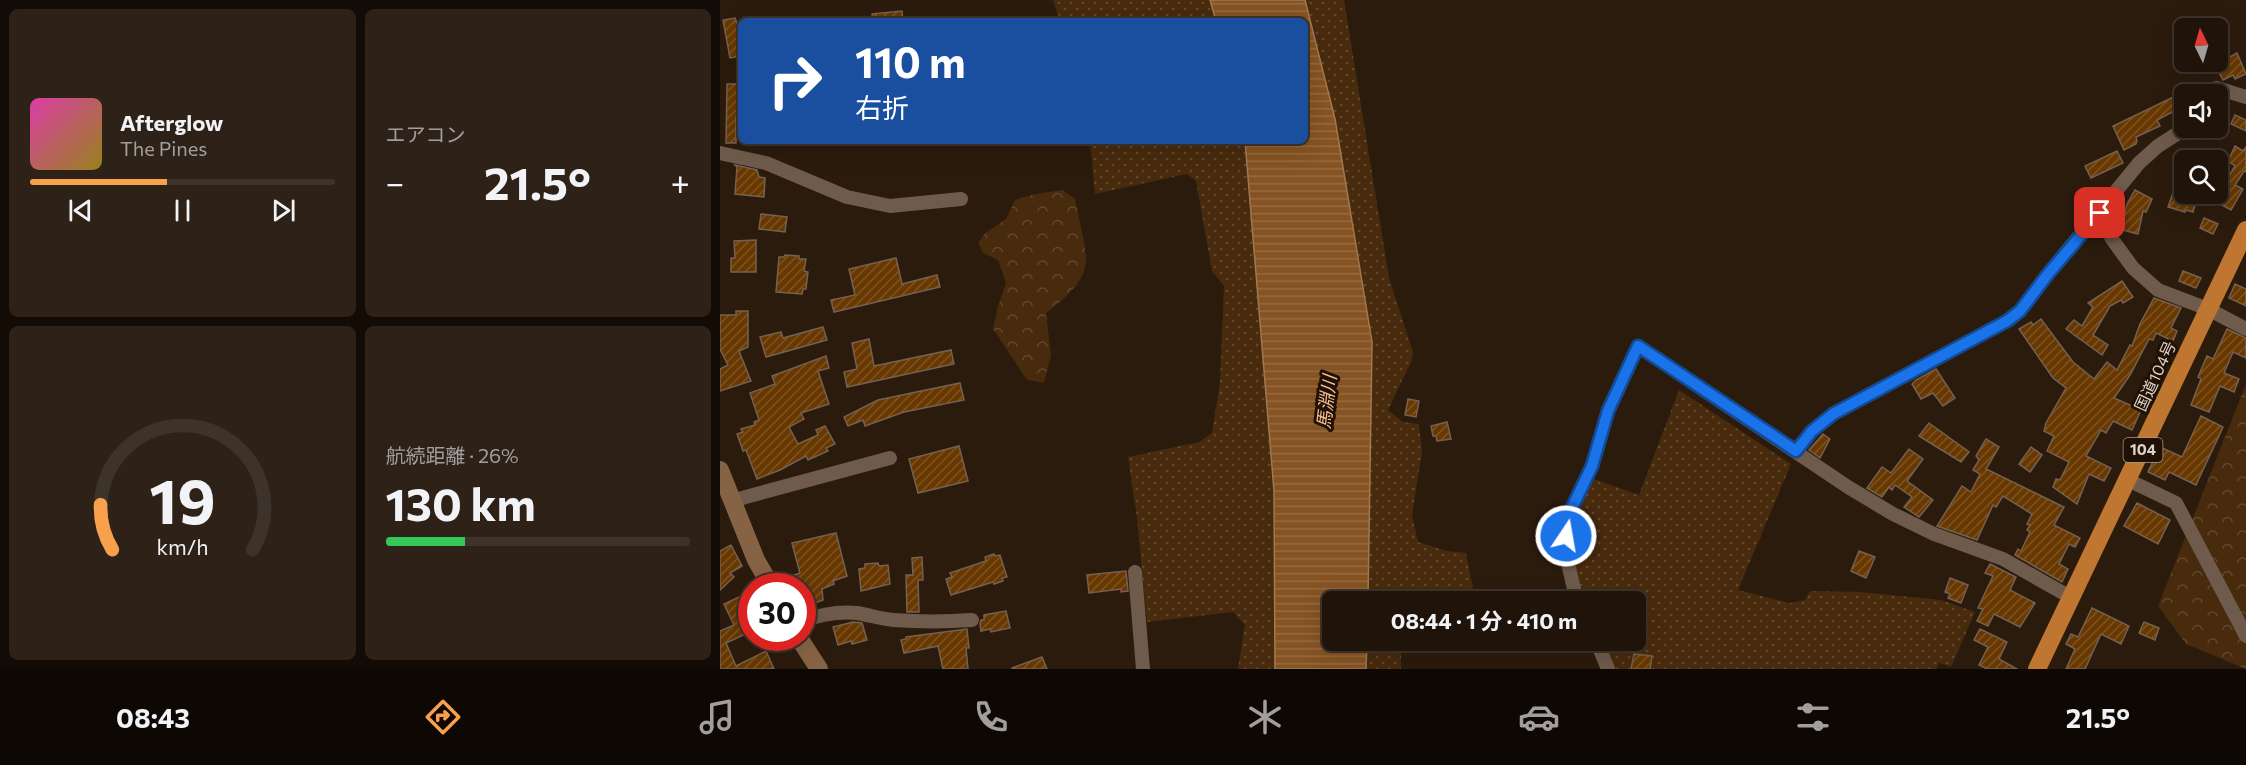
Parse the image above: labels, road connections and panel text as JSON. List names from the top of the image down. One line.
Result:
{"streets":{"highway":["国道104号","104"]},"water":["馬淵川"],"north":"top","page":{"tile":["エアコン",["航続距離 · 26%","130 km"]],"turn":["110 m","右折"],"song":["Afterglow","The Pines"],"heat":["−","21.5°","+"],"limit":"30","trip":"08:44 · 1 分 · 410 m","tabs":["08:43","21.5°"],"gauge":["19","km/h"]}}
